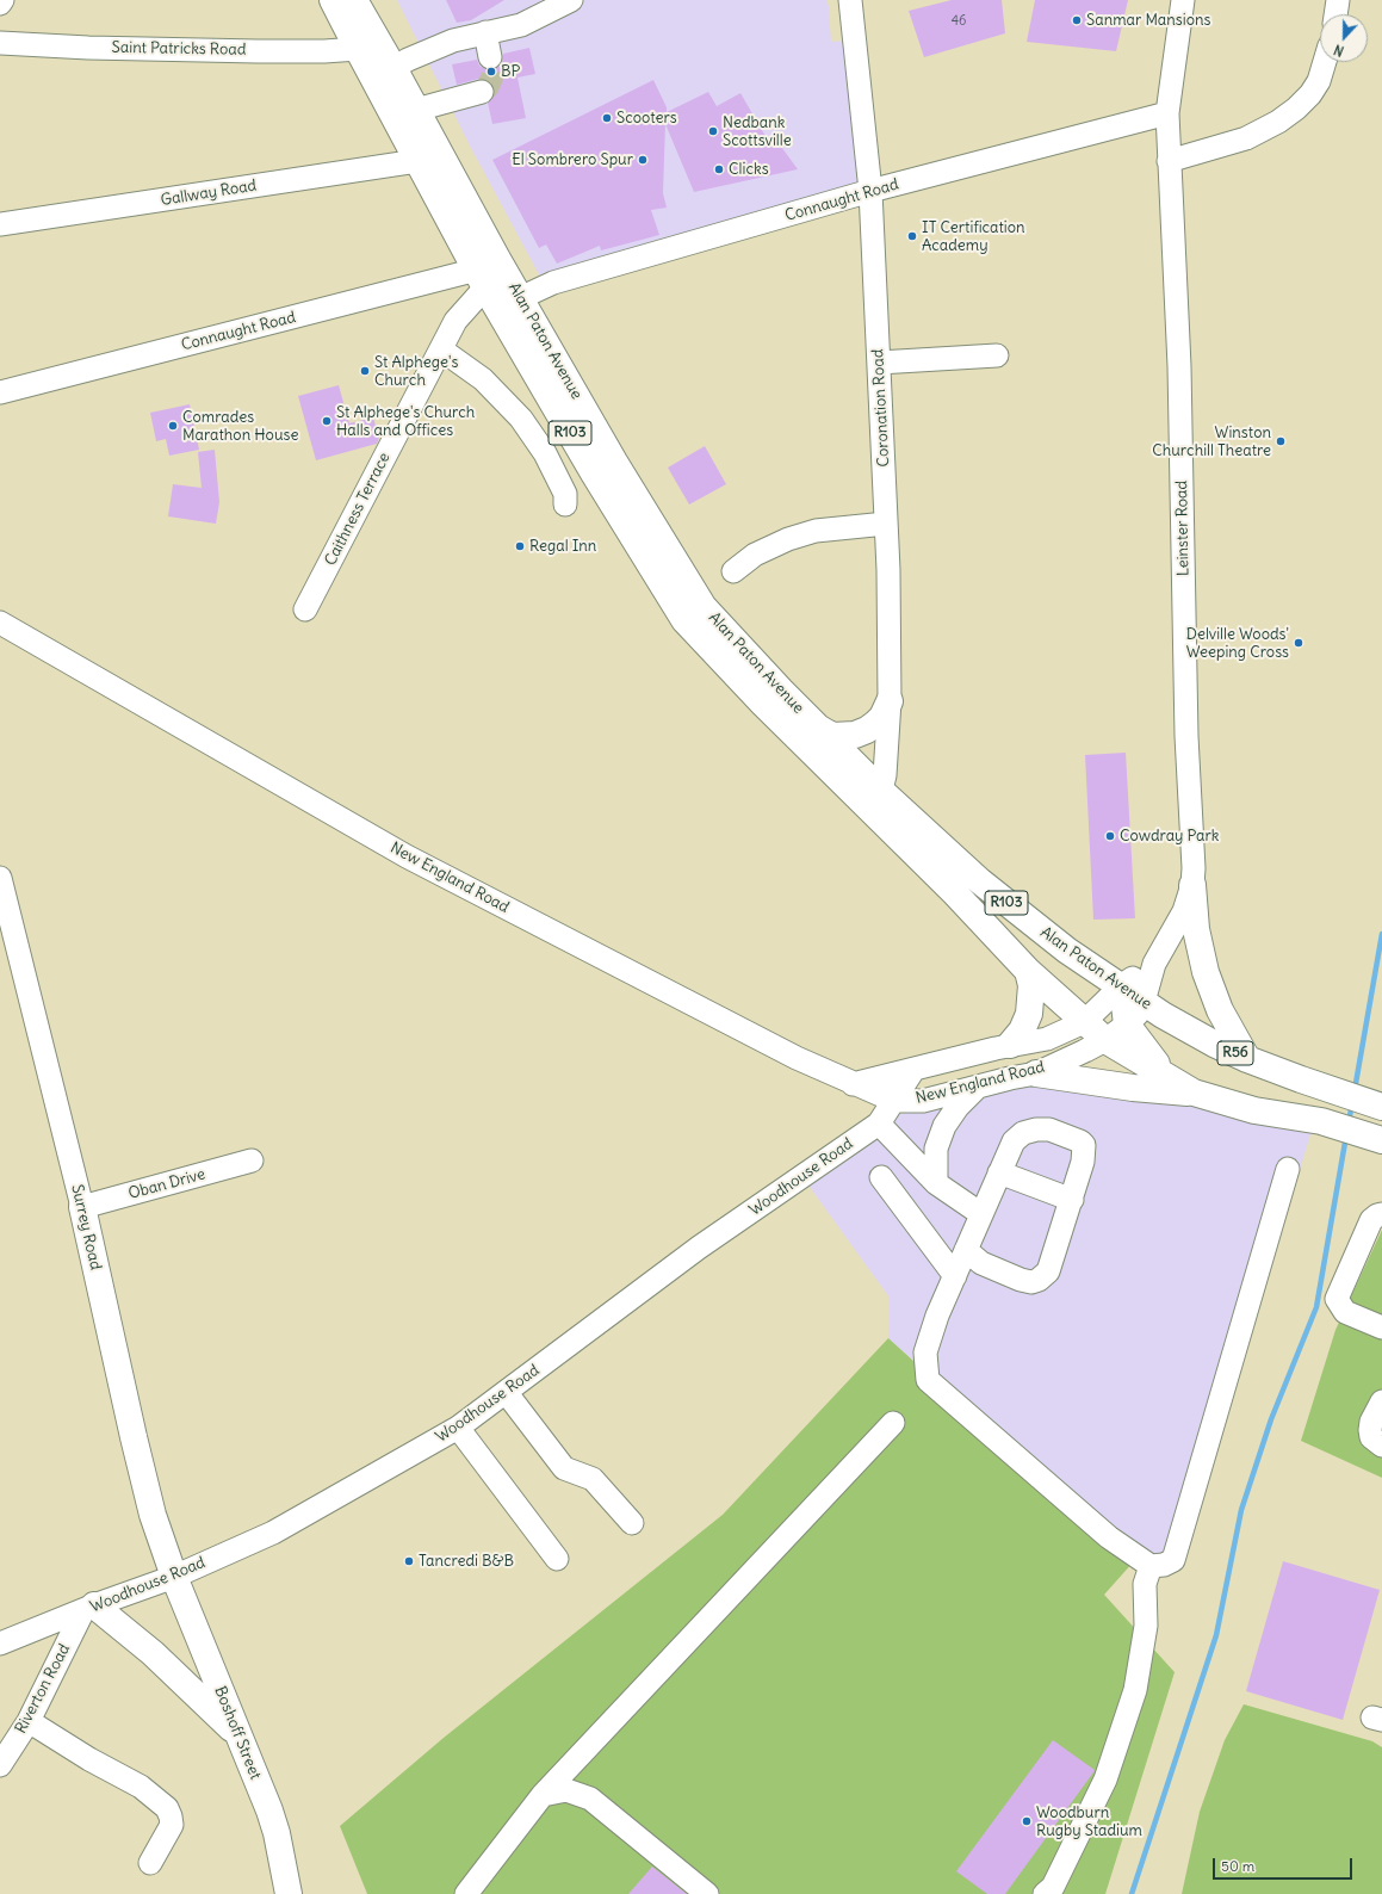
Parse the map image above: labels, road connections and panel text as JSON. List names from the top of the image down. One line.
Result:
{"streets":{"main road":["Alan Paton Avenue","R103","R56","Surrey Road","Boshoff Street"],"street":["Saint Patricks Road","Gallway Road","Connaught Road","Coronation Road","Caithness Terrace","Leinster Road","New England Road","Woodhouse Road","Oban Drive","Riverton Road"]},"crossings":[["Saint Patricks Road","Alan Paton Avenue"],["Gallway Road","Alan Paton Avenue"],["Connaught Road","Alan Paton Avenue"],["Connaught Road","Coronation Road"],["Connaught Road","Caithness Terrace"],["Connaught Road","Leinster Road"],["Alan Paton Avenue","Coronation Road"],["Alan Paton Avenue","Caithness Terrace"],["Alan Paton Avenue","Leinster Road"],["Alan Paton Avenue","New England Road"],["Leinster Road","New England Road"],["New England Road","Woodhouse Road"],["Woodhouse Road","Surrey Road"],["Woodhouse Road","Riverton Road"],["Woodhouse Road","Boshoff Street"],["Oban Drive","Surrey Road"],["Surrey Road","Boshoff Street"]],"places":["Sanmar Mansions","BP","Scooters","Nedbank Scottsville","El Sombrero Spur","Clicks","IT Certification Academy","St Alphege's Church","St Alphege's Church Halls and Offices","Comrades Marathon House","Winston Churchill Theatre","Regal Inn","Delville Woods' Weeping Cross","Cowdray Park","Tancredi B&B","Woodburn Rugby Stadium"],"house_numbers":["46"],"scale_bar":"50 m","north":"bottom"}
